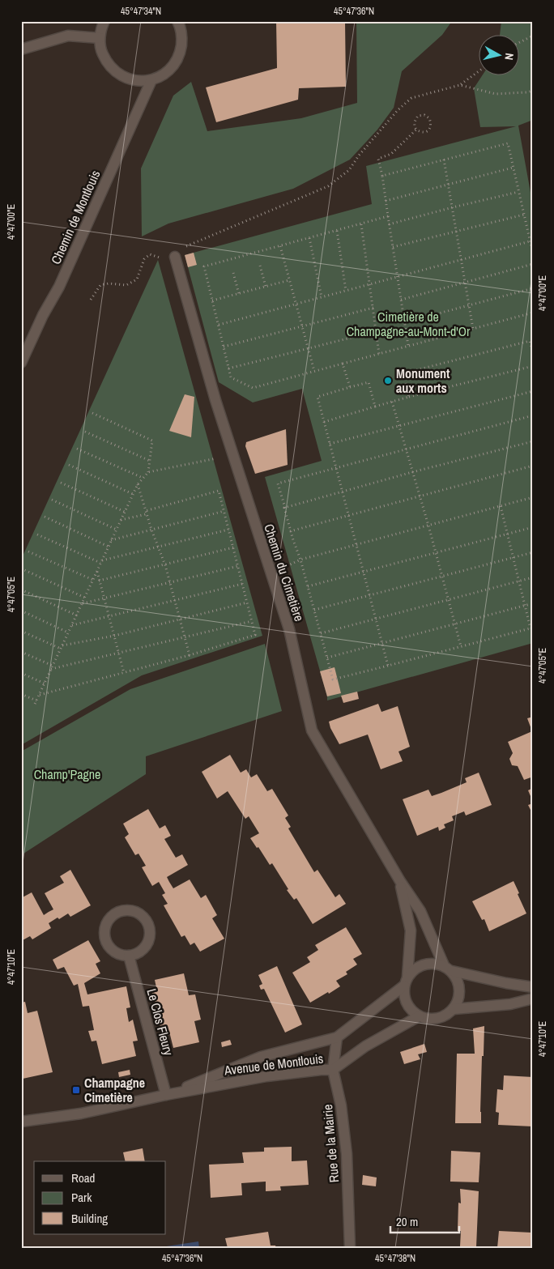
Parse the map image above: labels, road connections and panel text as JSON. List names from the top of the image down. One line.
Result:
{"streets":{"street":["Chemin de Montlouis","Chemin du Cimetière","Le Clos Fleury","Avenue de Montlouis","Rue de la Mairie"]},"crossings":[["Chemin du Cimetière","Avenue de Montlouis"],["Le Clos Fleury","Avenue de Montlouis"],["Avenue de Montlouis","Rue de la Mairie"]],"parks":["Cimetière de Champagne-au-Mont-d'Or","Champ'Pagne"],"places":{"other":["Monument aux morts"],"transit":["Champagne Cimetière"]},"legend":["Road","Park","Building"],"scale_bar":"20 m","north":"right","coordinates":["45°47'34\"N","45°47'36\"N","4°47'00\"E","4°47'05\"E","4°47'10\"E","45°47'38\"N"]}
